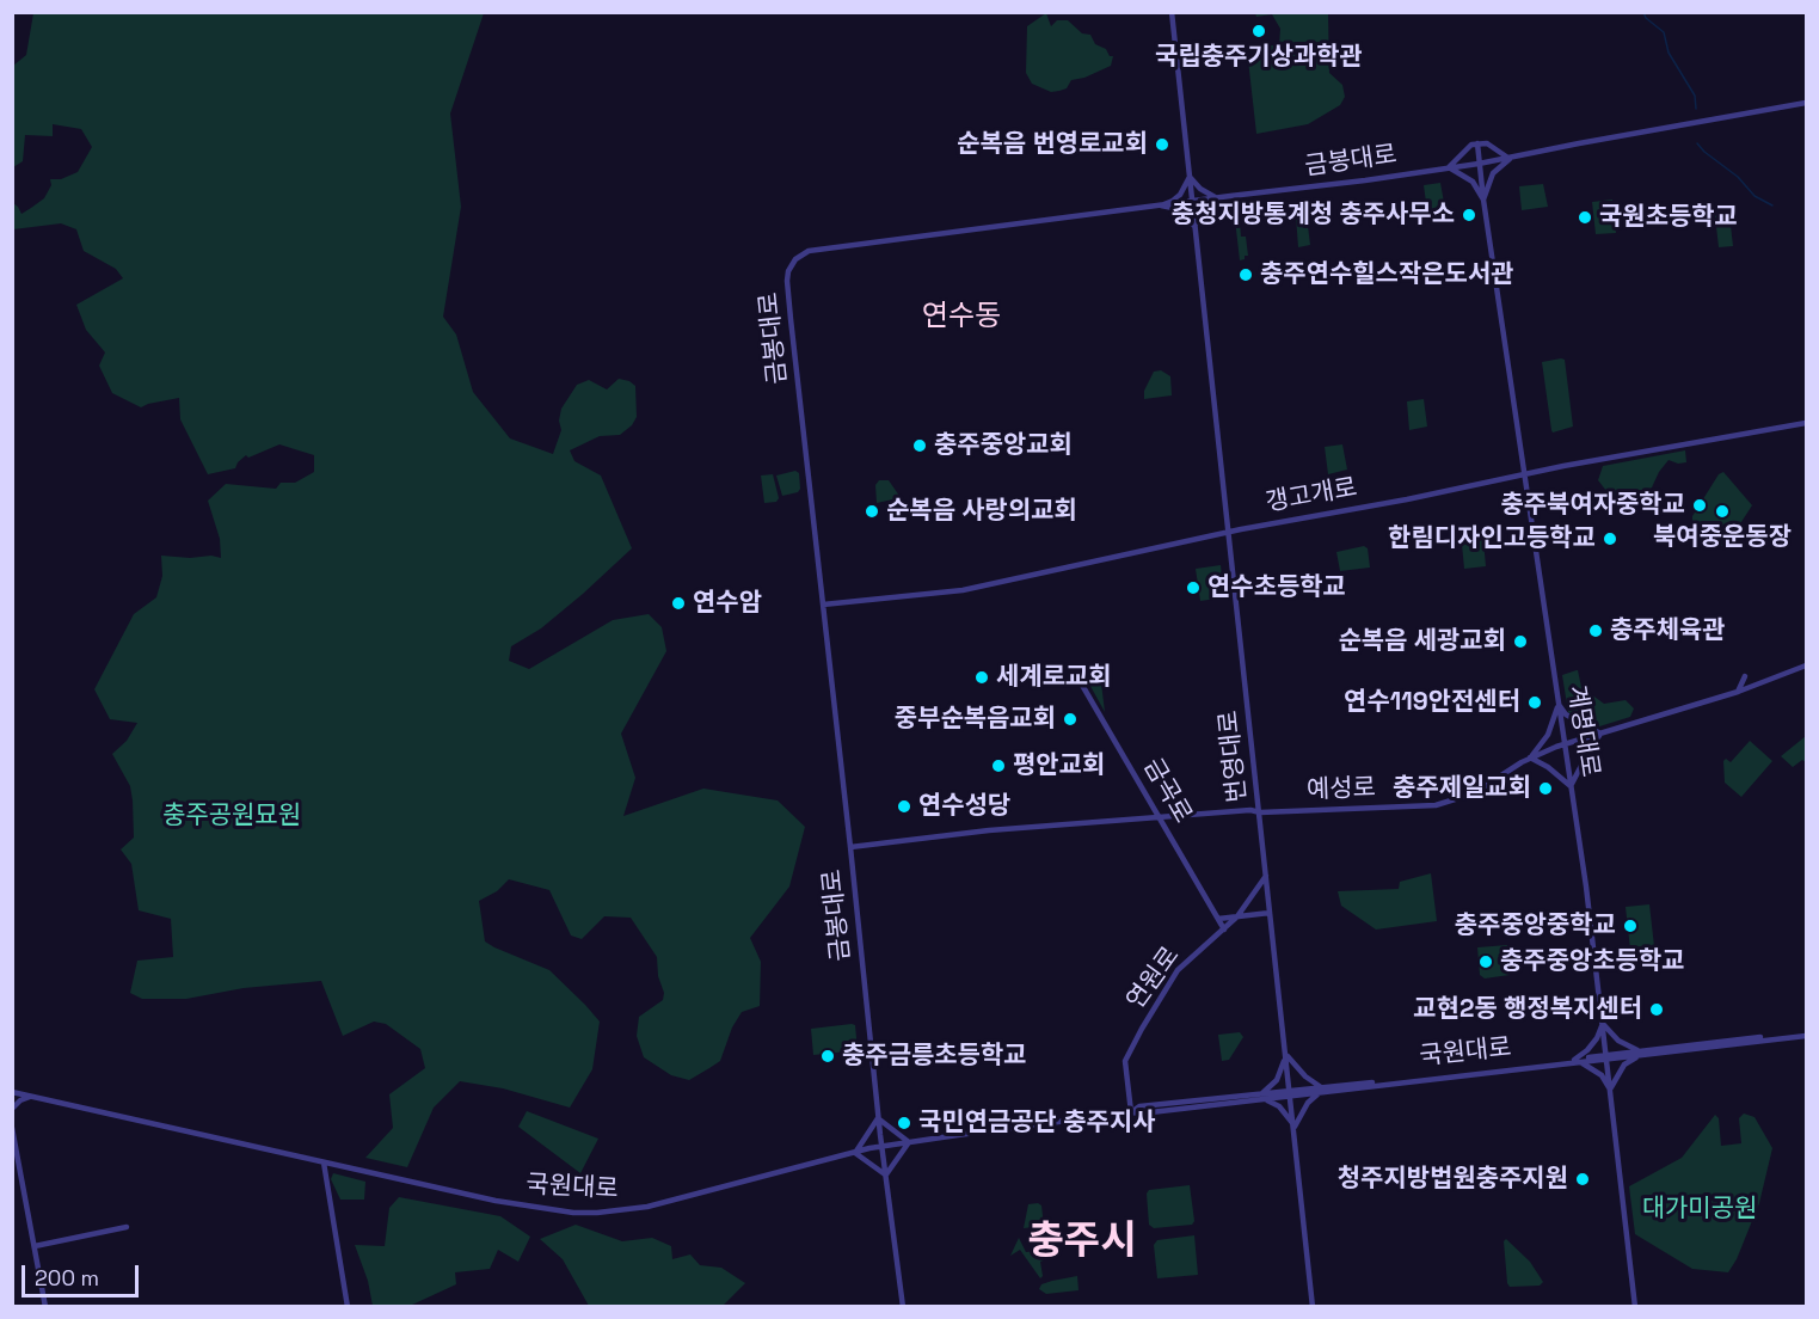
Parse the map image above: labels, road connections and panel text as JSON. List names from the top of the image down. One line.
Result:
{"streets":{"street":["금봉대로","갱고개로","계명대로","번영대로","예성로","금곡로","연원로","국원대로"]},"crossings":[["금봉대로","갱고개로"],["금봉대로","계명대로"],["금봉대로","번영대로"],["금봉대로","예성로"],["금봉대로","국원대로"],["갱고개로","계명대로"],["갱고개로","번영대로"],["계명대로","예성로"],["계명대로","국원대로"],["번영대로","예성로"],["번영대로","연원로"],["번영대로","국원대로"],["예성로","금곡로"],["금곡로","연원로"],["연원로","국원대로"]],"districts":["연수동","충주시"],"parks":["충주공원묘원","대가미공원"],"places":["국립충주기상과학관","순복음 번영로교회","충청지방통계청 충주사무소","국원초등학교","충주연수힐스작은도서관","충주중앙교회","충주북여자중학교","순복음 사랑의교회","북여중운동장","한림디자인고등학교","연수초등학교","연수암","충주체육관","순복음 세광교회","세계로교회","연수119안전센터","중부순복음교회","평안교회","충주제일교회","연수성당","충주중앙중학교","충주중앙초등학교","교현2동 행정복지센터","충주금릉초등학교","국민연금공단 충주지사","청주지방법원충주지원"],"scale_bar":"200 m"}
